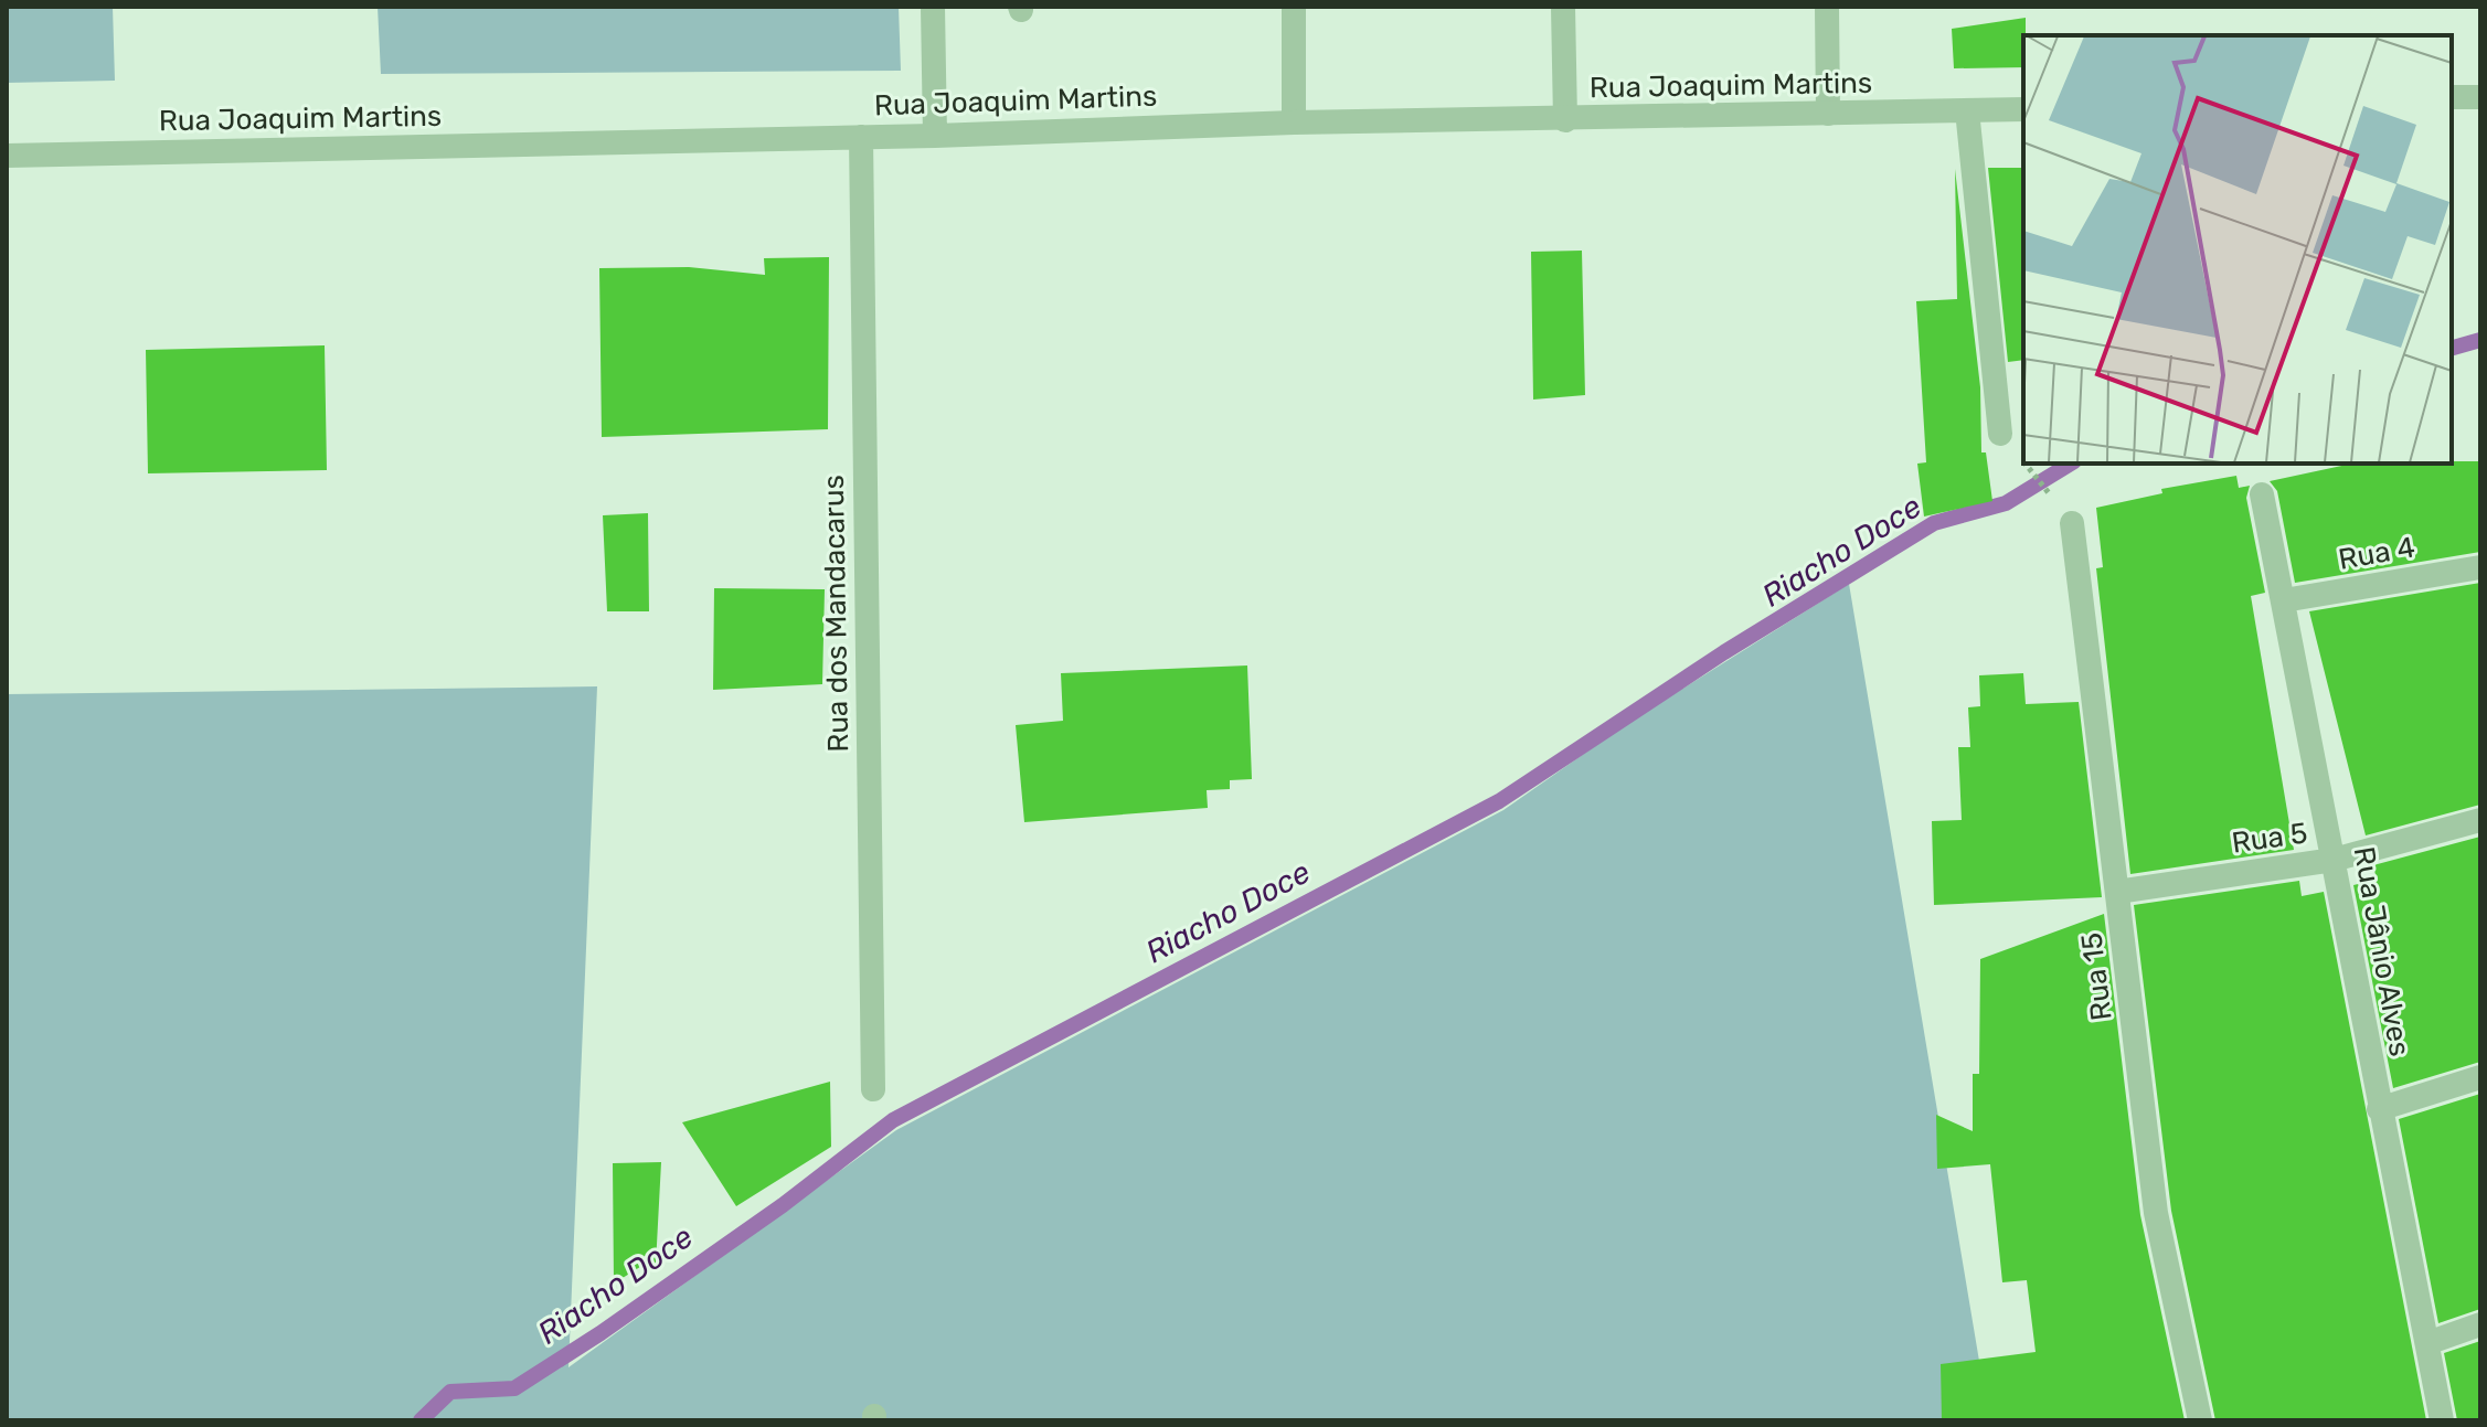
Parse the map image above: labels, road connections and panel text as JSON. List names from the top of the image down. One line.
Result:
{"streets":{"street":["Rua Joaquim Martins","Rua 4","Rua dos Mandacarus","Rua 5","Rua Jânio Alves","Rua 15"]},"crossings":[["Rua Joaquim Martins","Rua dos Mandacarus"],["Rua 4","Rua Jânio Alves"],["Rua 5","Rua Jânio Alves"],["Rua 5","Rua 15"]],"water":["Riacho Doce"]}
